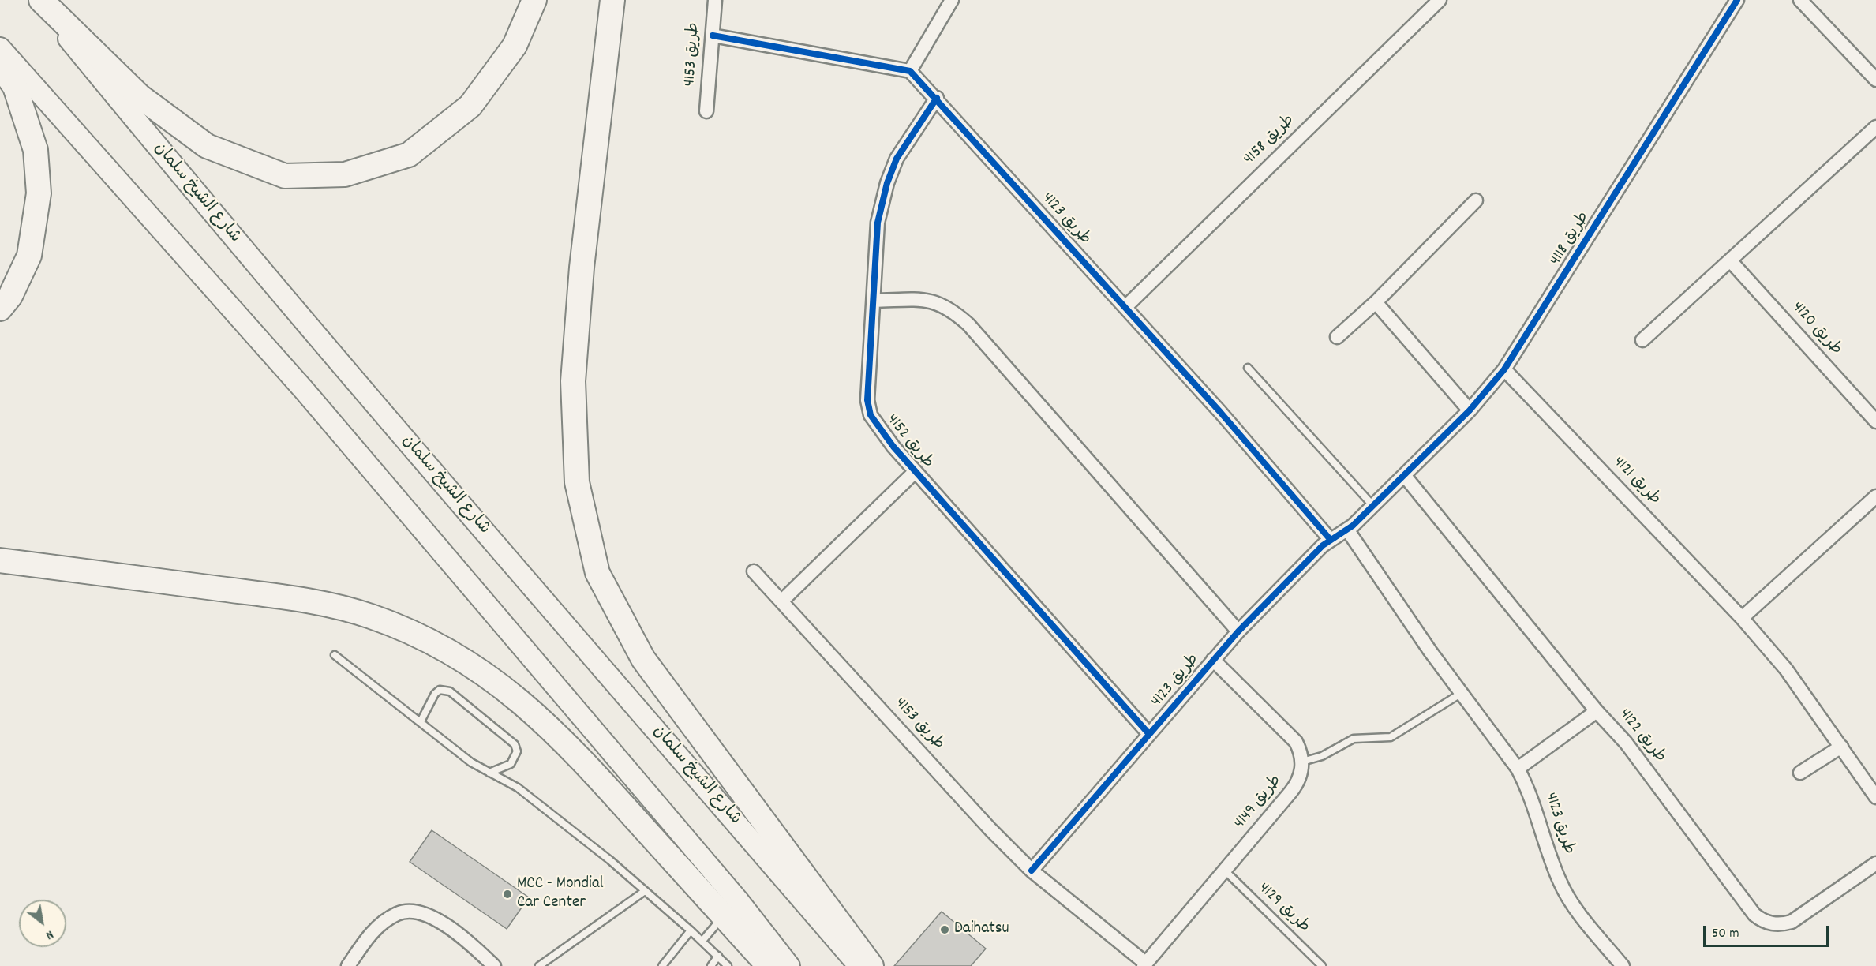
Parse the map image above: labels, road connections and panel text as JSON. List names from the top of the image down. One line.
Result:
{"streets":{"main road":["شارع الشيخ سلمان"],"street":["طريق 4153","طريق 4158","طريق 4123","طريق 4118","طريق 4120","طريق 4152","طريق 4121","طريق 4122","طريق 4149"],"lane":["طريق 4129"]},"crossings":[["طريق 4153","طريق 4123"],["طريق 4153","طريق 4149"],["طريق 4158","طريق 4123"],["طريق 4123","طريق 4118"],["طريق 4123","طريق 4152"],["طريق 4123","طريق 4122"],["طريق 4118","طريق 4121"],["طريق 4118","طريق 4122"],["طريق 4149","طريق 4129"]],"places":["MCC - Mondial Car Center","Daihatsu"],"scale_bar":"50 m","north":"bottom right"}
